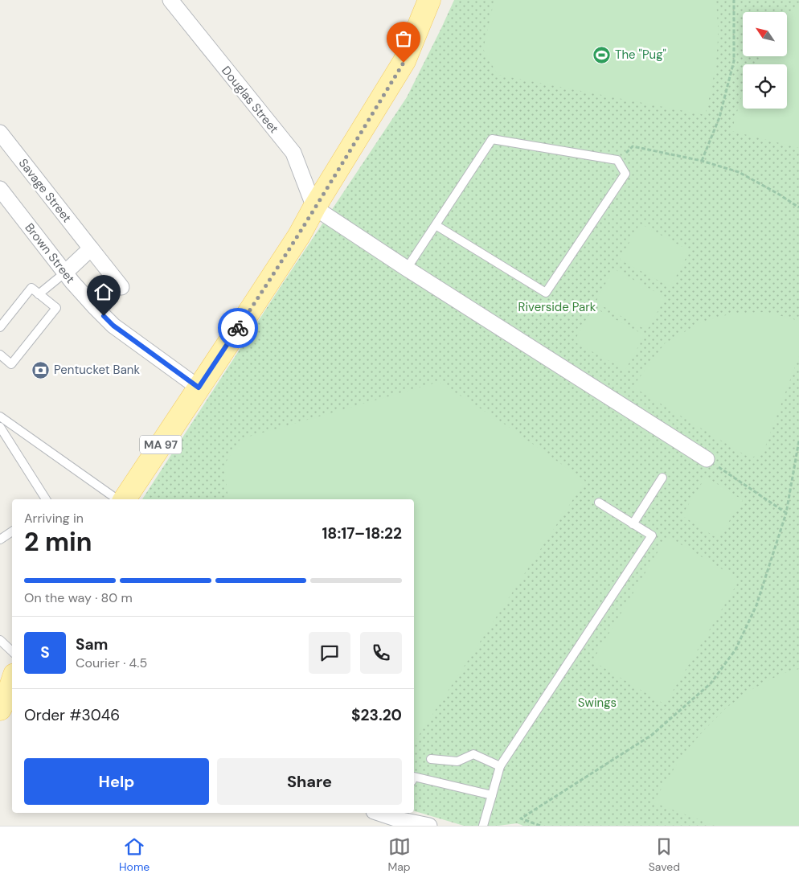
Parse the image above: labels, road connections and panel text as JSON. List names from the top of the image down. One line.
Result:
{"streets":{"main road":["MA 97"],"street":["Douglas Street","Savage Street","Brown Street"]},"crossings":[["Douglas Street","MA 97"],["Brown Street","MA 97"]],"parks":["Riverside Park","Swings"],"places":{"sports":["The \"Pug\""],"bank":["Pentucket Bank"]},"north":"top left","page":{"heading":["2 min","Arriving in","18:17–18:22"],"panel":["Sam","Courier · 4.5","Order #3046","$23.20"],"bar":"On the way · 80 m","round":"S","buttons":["Help","Share"],"tabs":["Home","Map","Saved"]}}
